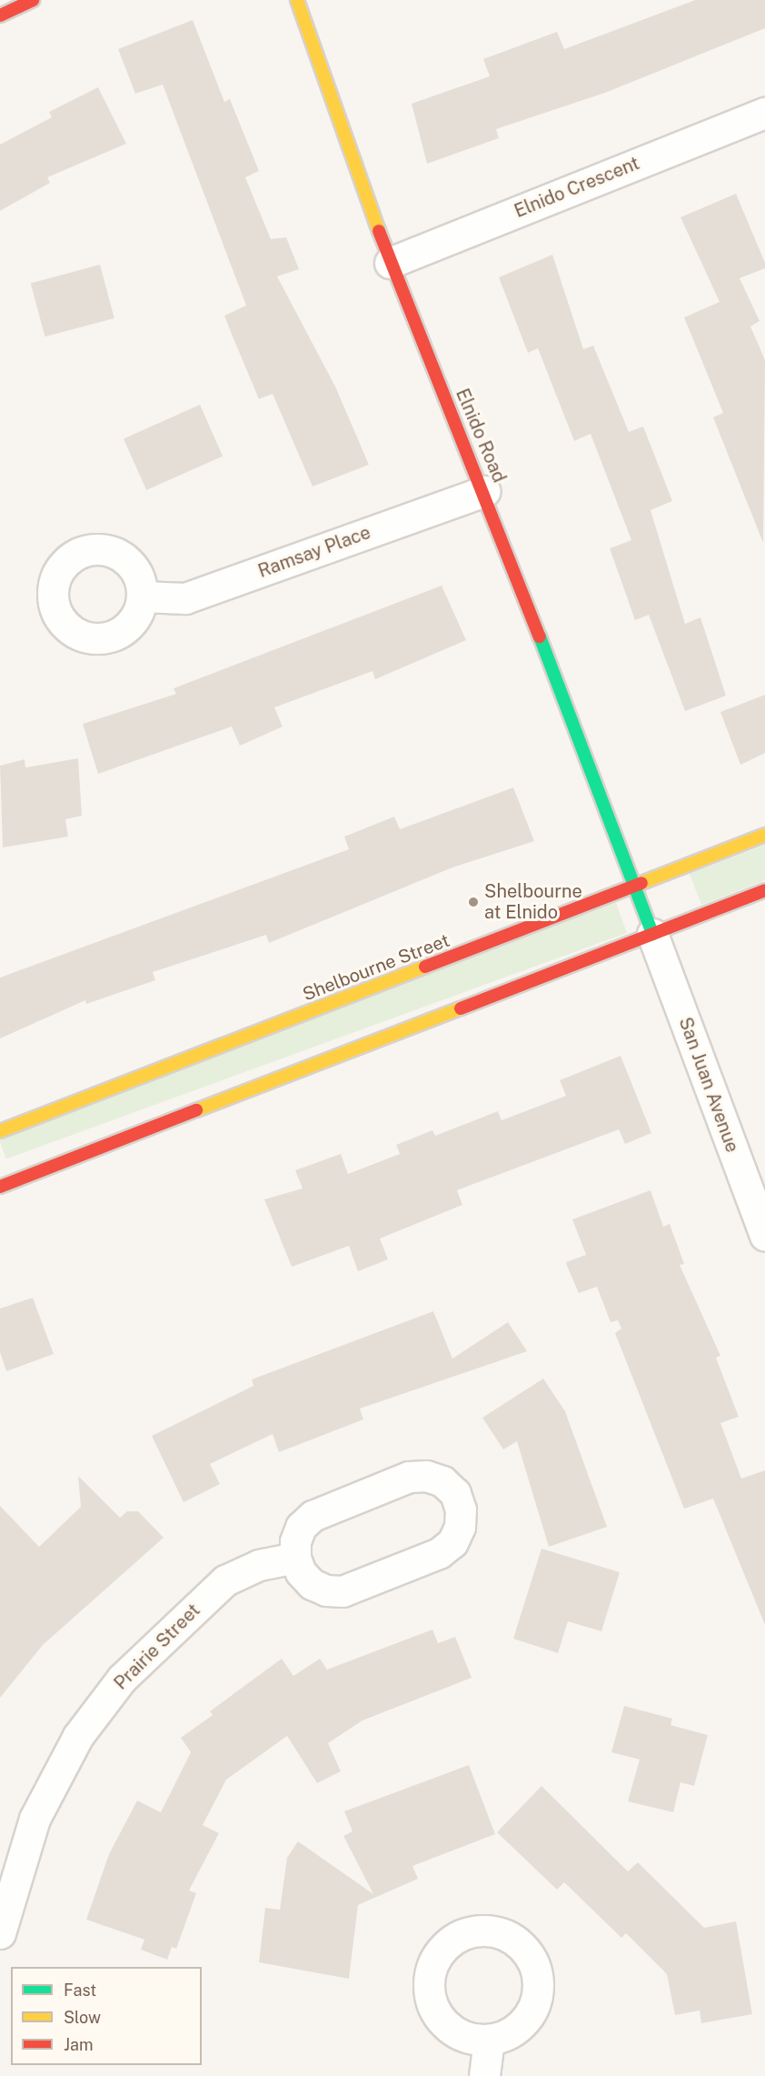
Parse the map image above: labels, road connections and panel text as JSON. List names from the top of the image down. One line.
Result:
{"streets":{"main road":["Elnido Road","Shelbourne Street"],"street":["Elnido Crescent","Ramsay Place","San Juan Avenue","Prairie Street"]},"crossings":[["Elnido Crescent","Elnido Road"],["Elnido Road","Ramsay Place"],["Elnido Road","Shelbourne Street"],["Elnido Road","San Juan Avenue"]],"places":["Shelbourne at Elnido"],"legend":["Fast","Slow","Jam"]}
